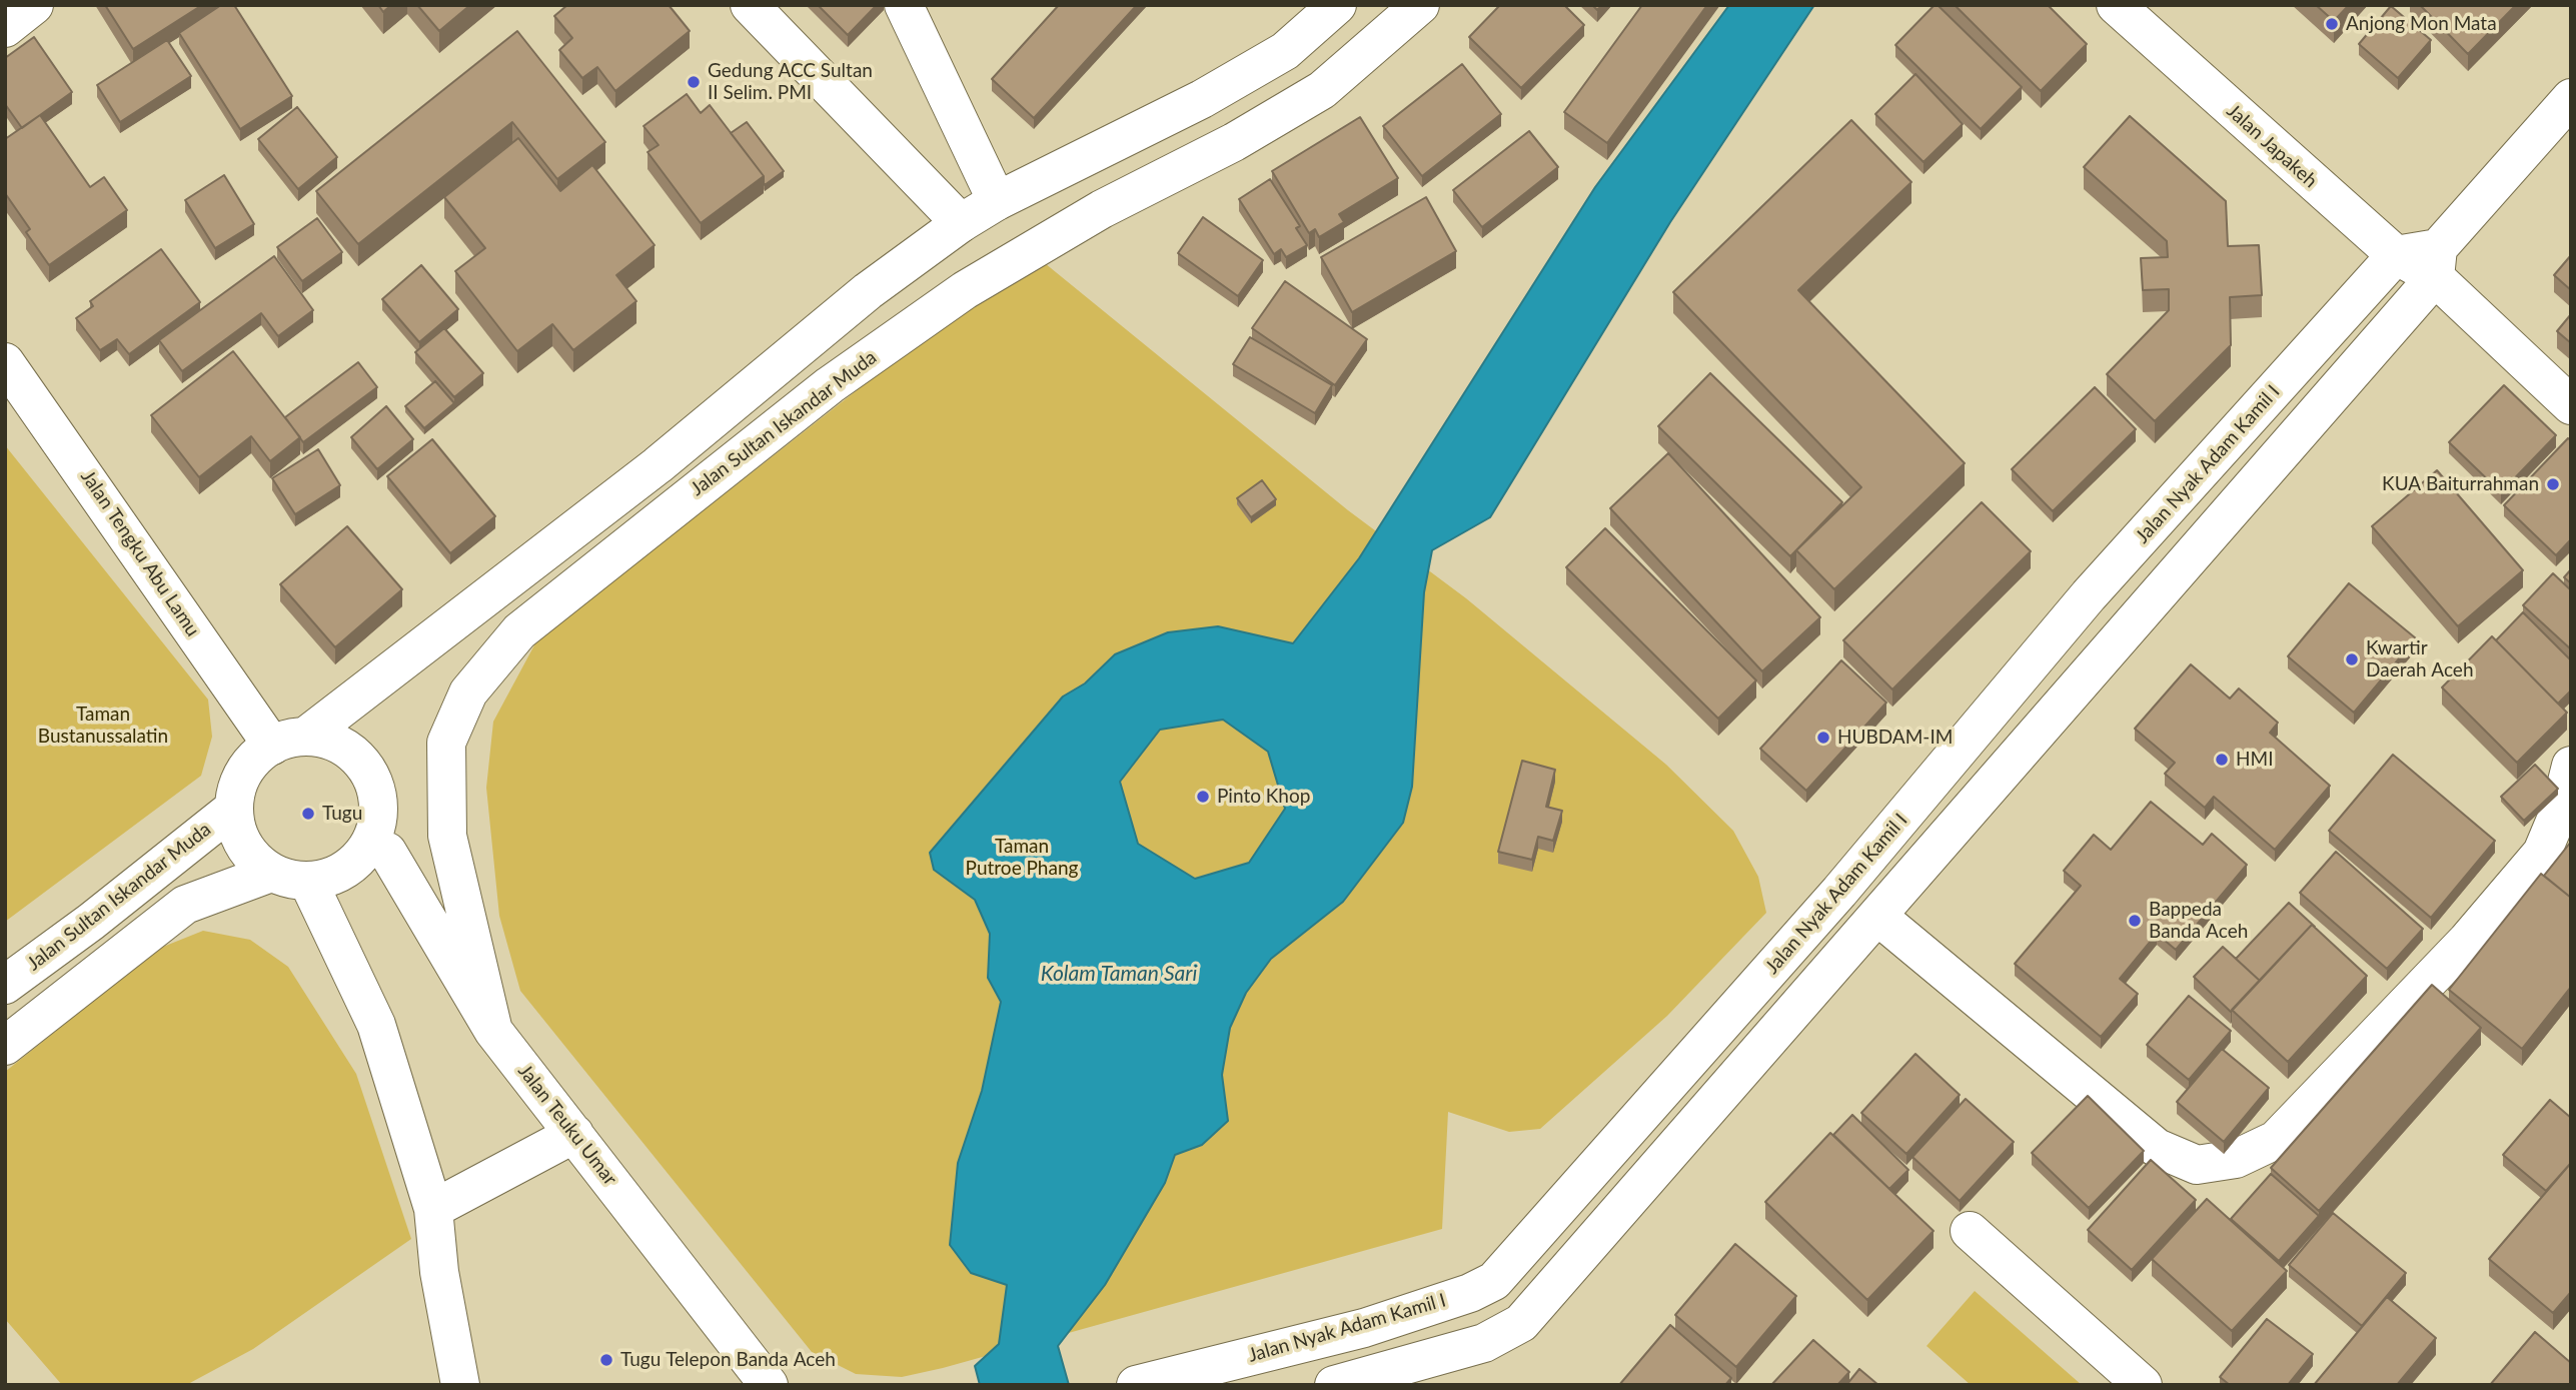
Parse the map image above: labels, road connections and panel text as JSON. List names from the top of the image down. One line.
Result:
{"streets":{"main road":["Jalan Japakeh","Jalan Sultan Iskandar Muda","Jalan Nyak Adam Kamil I","Jalan Tengku Abu Lamu","Jalan Teuku Umar"]},"crossings":[["Jalan Japakeh","Jalan Nyak Adam Kamil I"],["Jalan Sultan Iskandar Muda","Jalan Tengku Abu Lamu"],["Jalan Sultan Iskandar Muda","Jalan Teuku Umar"]],"water":["Kolam Taman Sari"],"parks":["Taman Bustanussalatin","Taman Putroe Phang"],"places":["Anjong Mon Mata","Gedung ACC Sultan II Selim. PMI","KUA Baiturrahman","Kwartir Daerah Aceh","HUBDAM-IM","HMI","Pinto Khop","Tugu","Bappeda Banda Aceh","Tugu Telepon Banda Aceh"]}
